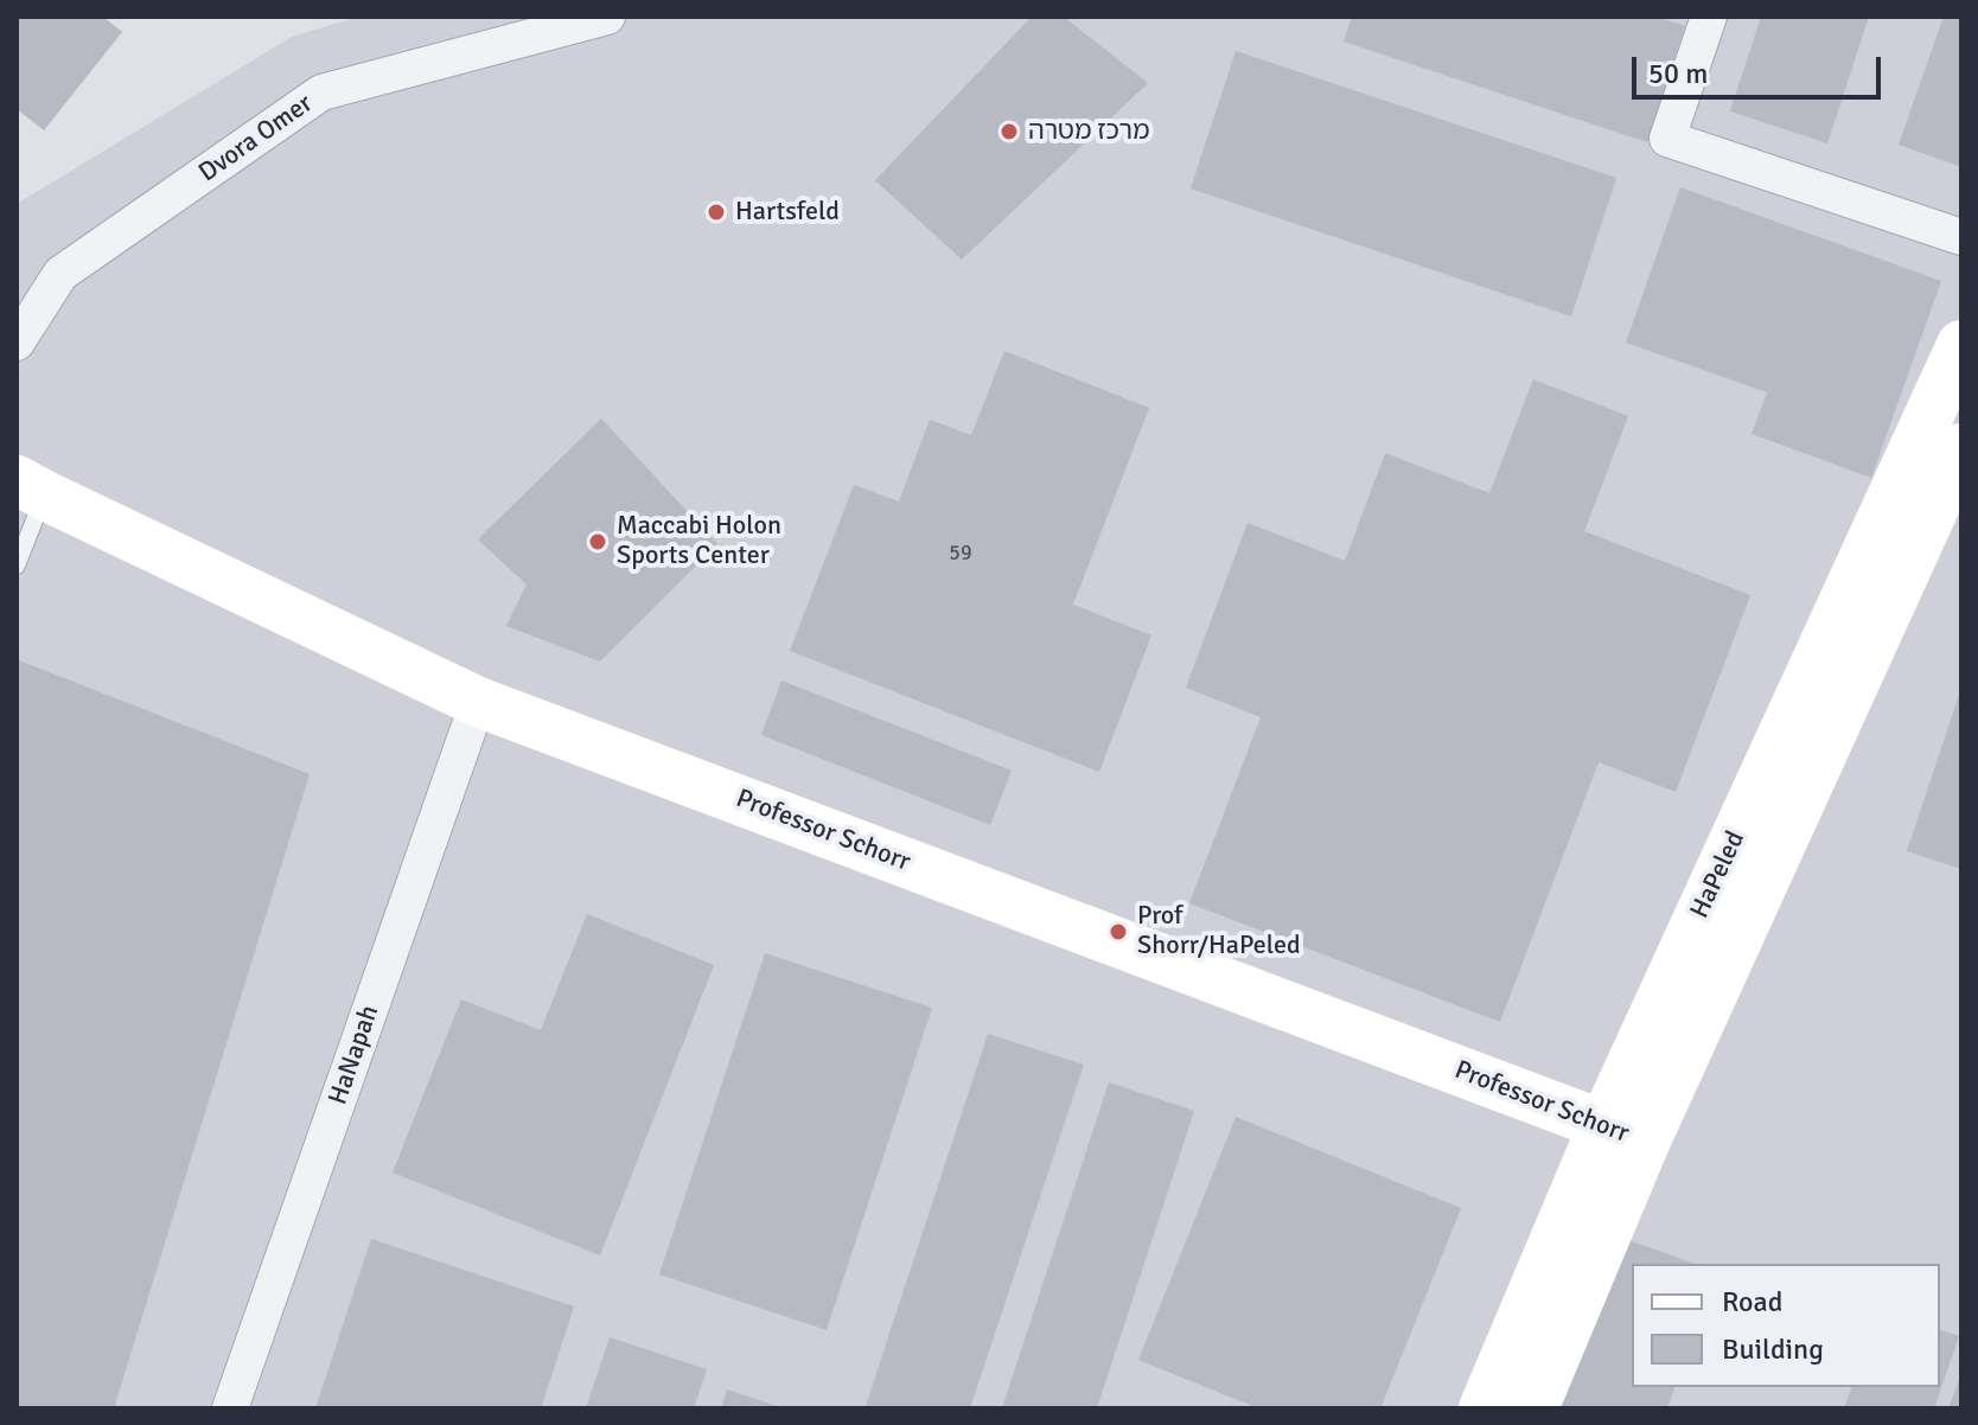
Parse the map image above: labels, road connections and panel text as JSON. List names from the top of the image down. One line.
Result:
{"streets":{"street":["Dvora Omer","Professor Schorr","HaPeled","HaNapah"]},"crossings":[["Professor Schorr","HaPeled"],["Professor Schorr","HaNapah"]],"places":["מרכז מטרה","Hartsfeld","Maccabi Holon Sports Center","Prof Shorr/HaPeled"],"house_numbers":["59"],"legend":["Road","Building"],"scale_bar":"50 m"}
